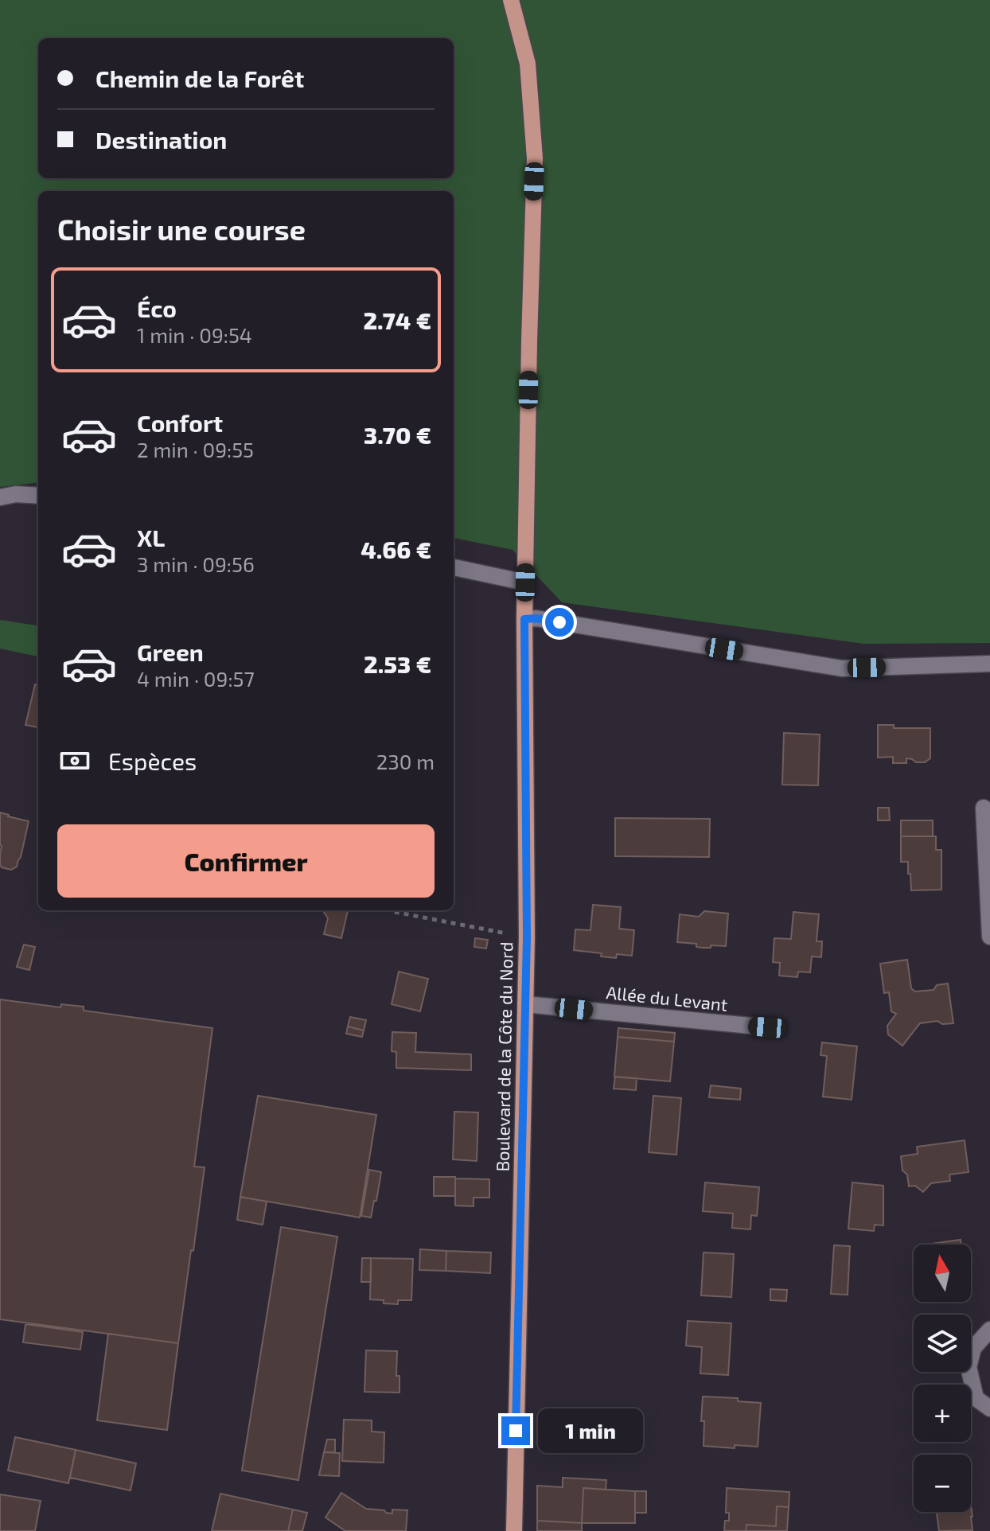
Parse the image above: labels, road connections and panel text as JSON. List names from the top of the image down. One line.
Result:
{"streets":{"main road":["Boulevard de la Côte du Nord"],"street":["Allée du Levant"]},"crossings":[["Allée du Levant","Boulevard de la Côte du Nord"]],"north":"top","page":{"banner":["Chemin de la Forêt","Destination"],"heading":"Choisir une course","list":[{"name":"Éco","note":"1 min · 09:54","value":"2.74 €"},{"name":"Confort","note":"2 min · 09:55","value":"3.70 €"},{"name":"XL","note":"3 min · 09:56","value":"4.66 €"},{"name":"Green","note":"4 min · 09:57","value":"2.53 €"}],"pay":["Espèces","230 m"],"buttons":"Confirmer","map_buttons":["+","−"],"bubble":"1 min"}}
